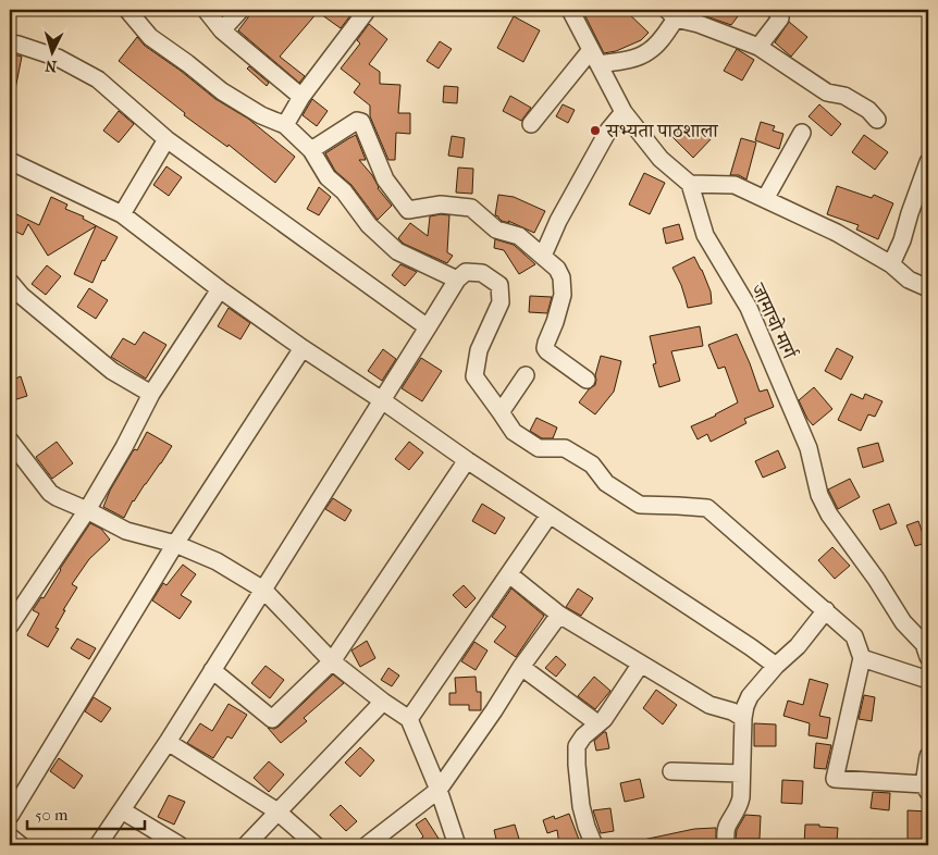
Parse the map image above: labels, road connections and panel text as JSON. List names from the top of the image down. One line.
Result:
{"streets":{"street":["जामाचो मार्ग"]},"places":["सभ्यता पाठशाला"],"scale_bar":"50 m","north":"bottom"}
